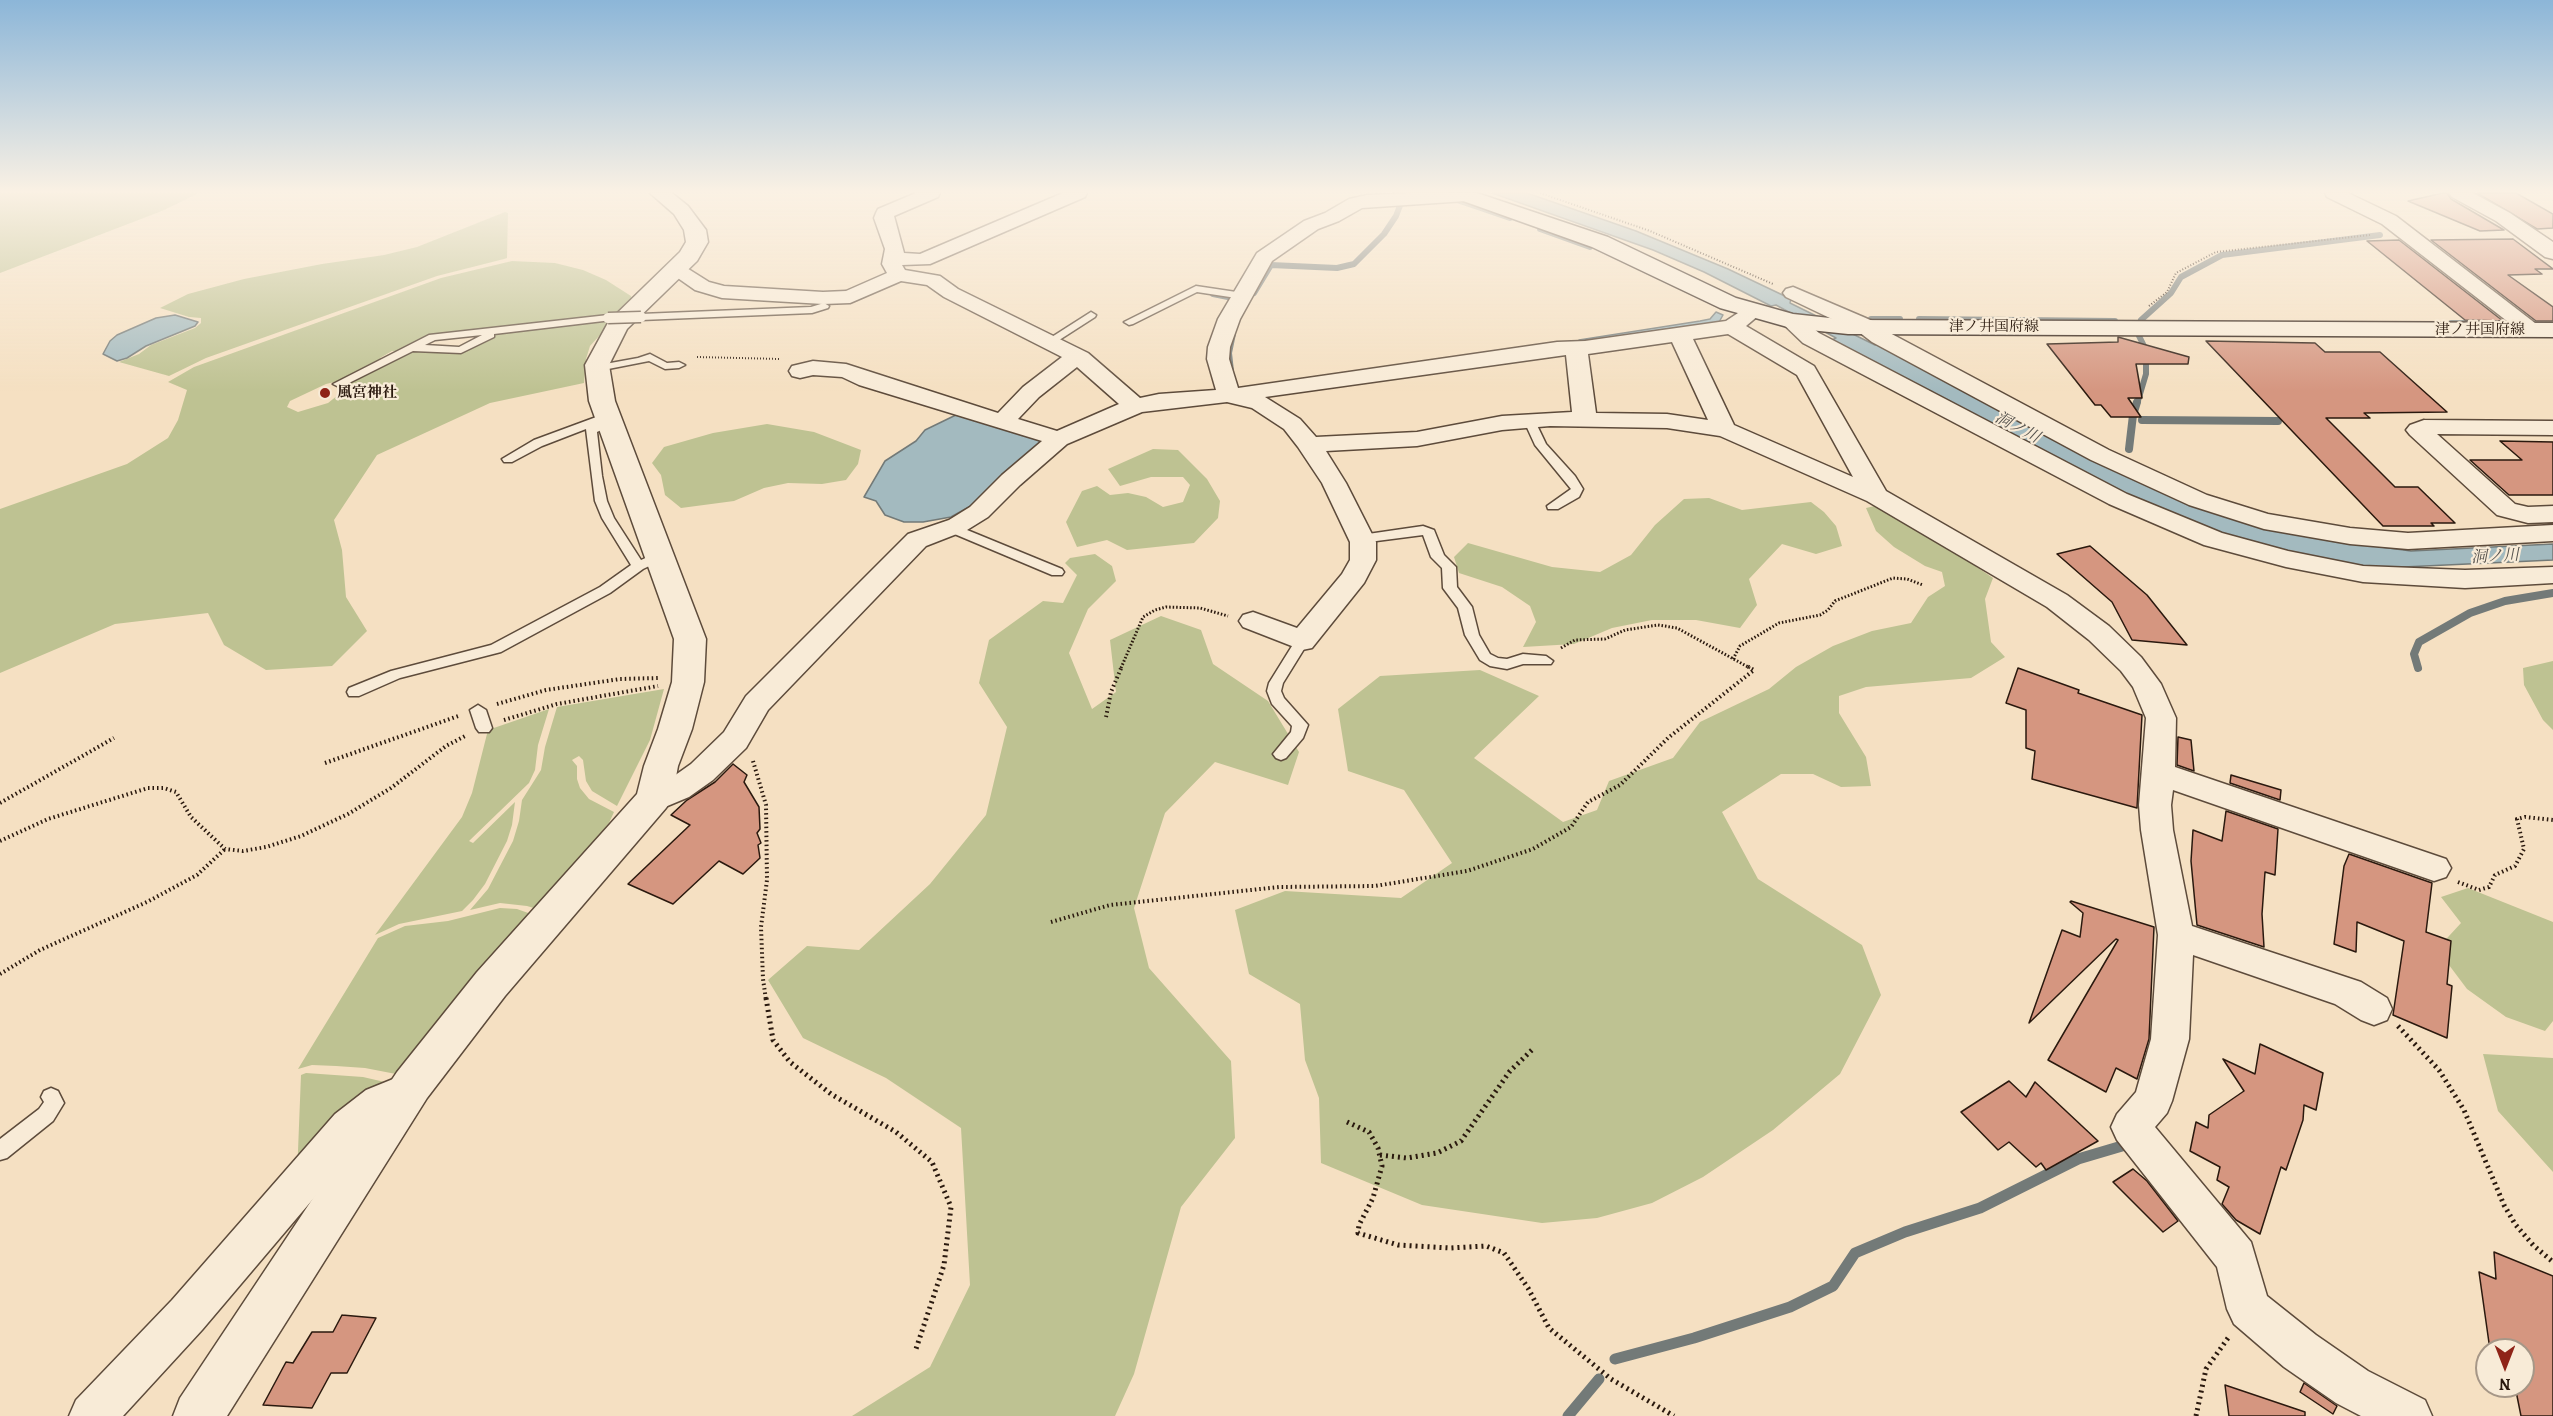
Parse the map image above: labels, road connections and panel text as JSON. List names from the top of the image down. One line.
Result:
{"streets":{"street":["津ノ井国府線"]},"water":["洞ノ川"],"places":["風宮神社"],"north":"bottom"}
